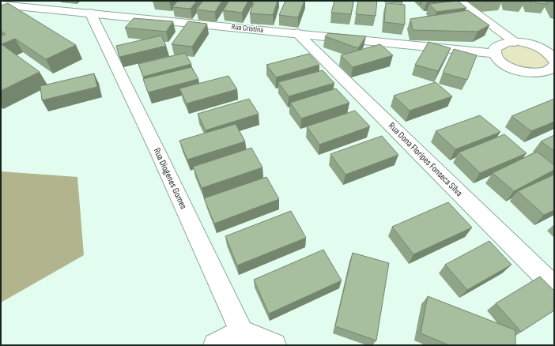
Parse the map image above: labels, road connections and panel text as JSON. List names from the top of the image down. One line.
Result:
{"streets":{"street":["Rua Cristina","Rua Dona Florípes Fonseca Silva","Rua Diogenes Gomes"]},"crossings":[["Rua Cristina","Rua Dona Florípes Fonseca Silva"],["Rua Cristina","Rua Diogenes Gomes"]]}
